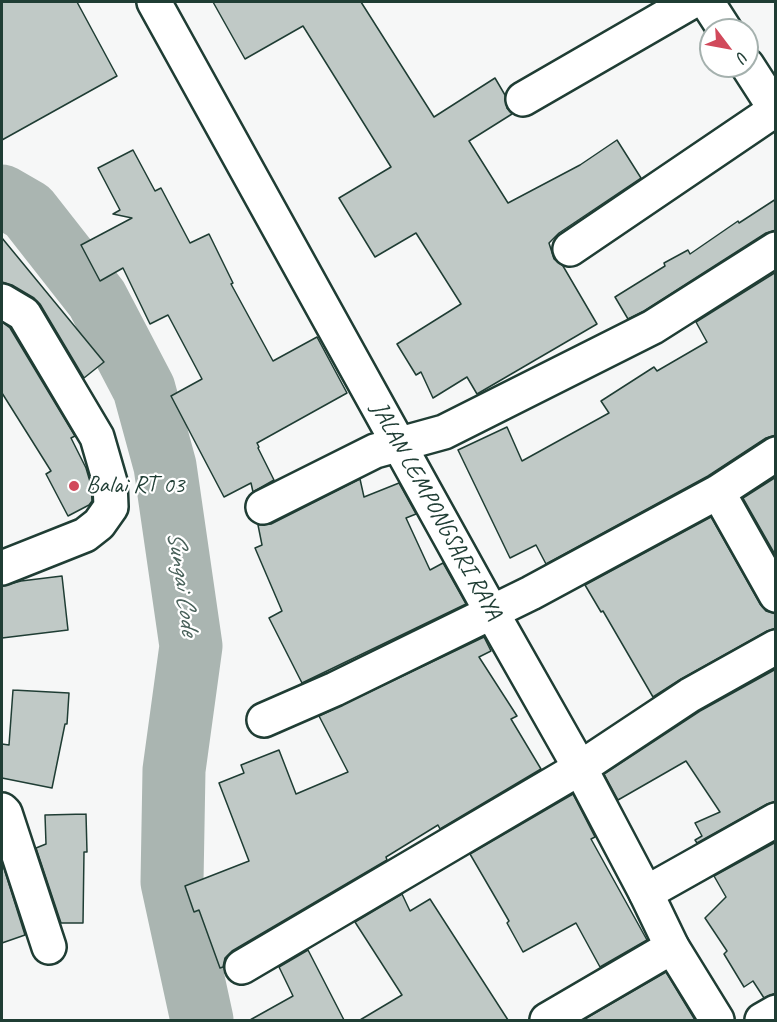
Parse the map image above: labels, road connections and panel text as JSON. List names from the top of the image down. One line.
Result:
{"streets":{"street":["JALAN LEMPONGSARI RAYA"]},"water":["Sungai Code"],"places":["Balai RT 03"],"north":"bottom right"}
